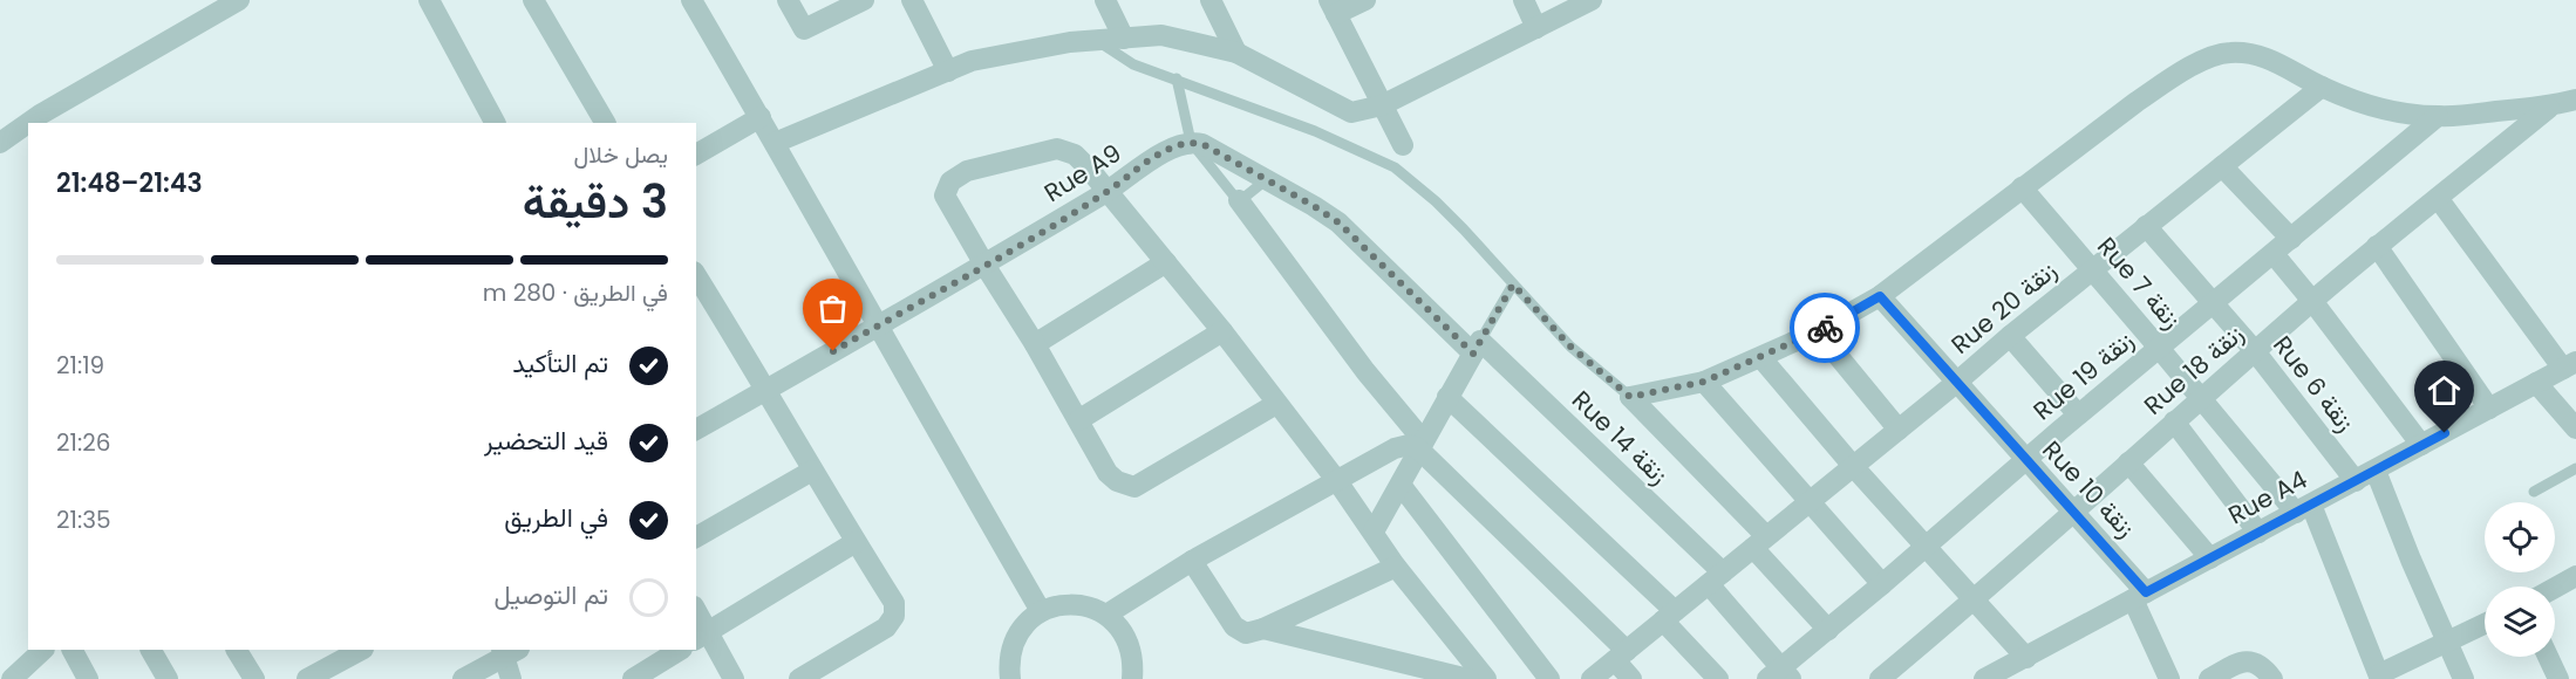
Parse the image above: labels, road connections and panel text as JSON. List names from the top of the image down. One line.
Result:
{"streets":{"street":["Rue A9","Rue 7 زنقة","Rue 20 زنقة","Rue 18 زنقة","Rue 19 زنقة","Rue 6 زنقة","Rue 14 زنقة","Rue 10 زنقة","Rue A4"]},"crossings":[["Rue 7 زنقة","Rue 20 زنقة"],["Rue 7 زنقة","Rue 18 زنقة"],["Rue 7 زنقة","Rue 19 زنقة"],["Rue 7 زنقة","Rue A4"],["Rue 20 زنقة","Rue 6 زنقة"],["Rue 20 زنقة","Rue 14 زنقة"],["Rue 20 زنقة","Rue 10 زنقة"],["Rue 18 زنقة","Rue 6 زنقة"],["Rue 18 زنقة","Rue 10 زنقة"],["Rue 19 زنقة","Rue 6 زنقة"],["Rue 19 زنقة","Rue 14 زنقة"],["Rue 19 زنقة","Rue 10 زنقة"],["Rue 6 زنقة","Rue A4"],["Rue 10 زنقة","Rue A4"]],"page":{"heading":["3 دقيقة","يصل خلال","21:43–21:48"],"bar":"في الطريق · 280 m","list":[["تم التأكيد","21:19"],["قيد التحضير","21:26"],["في الطريق","21:35"],"تم التوصيل"]}}
